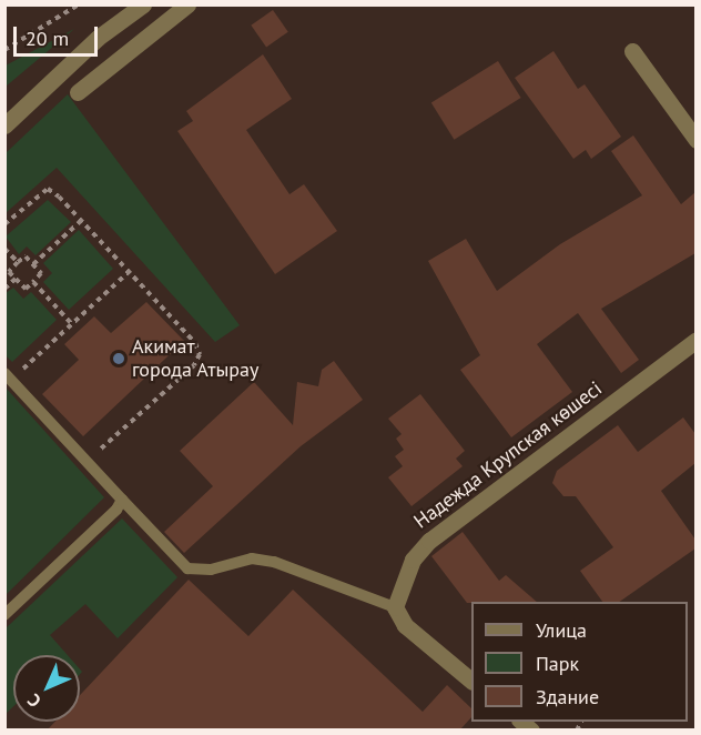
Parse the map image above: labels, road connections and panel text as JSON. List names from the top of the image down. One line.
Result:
{"streets":{"street":["Надежда Крупская көшесі"]},"places":["Акимат города Атырау"],"legend":["Улица","Парк","Здание"],"scale_bar":"20 m","north":"bottom left"}
